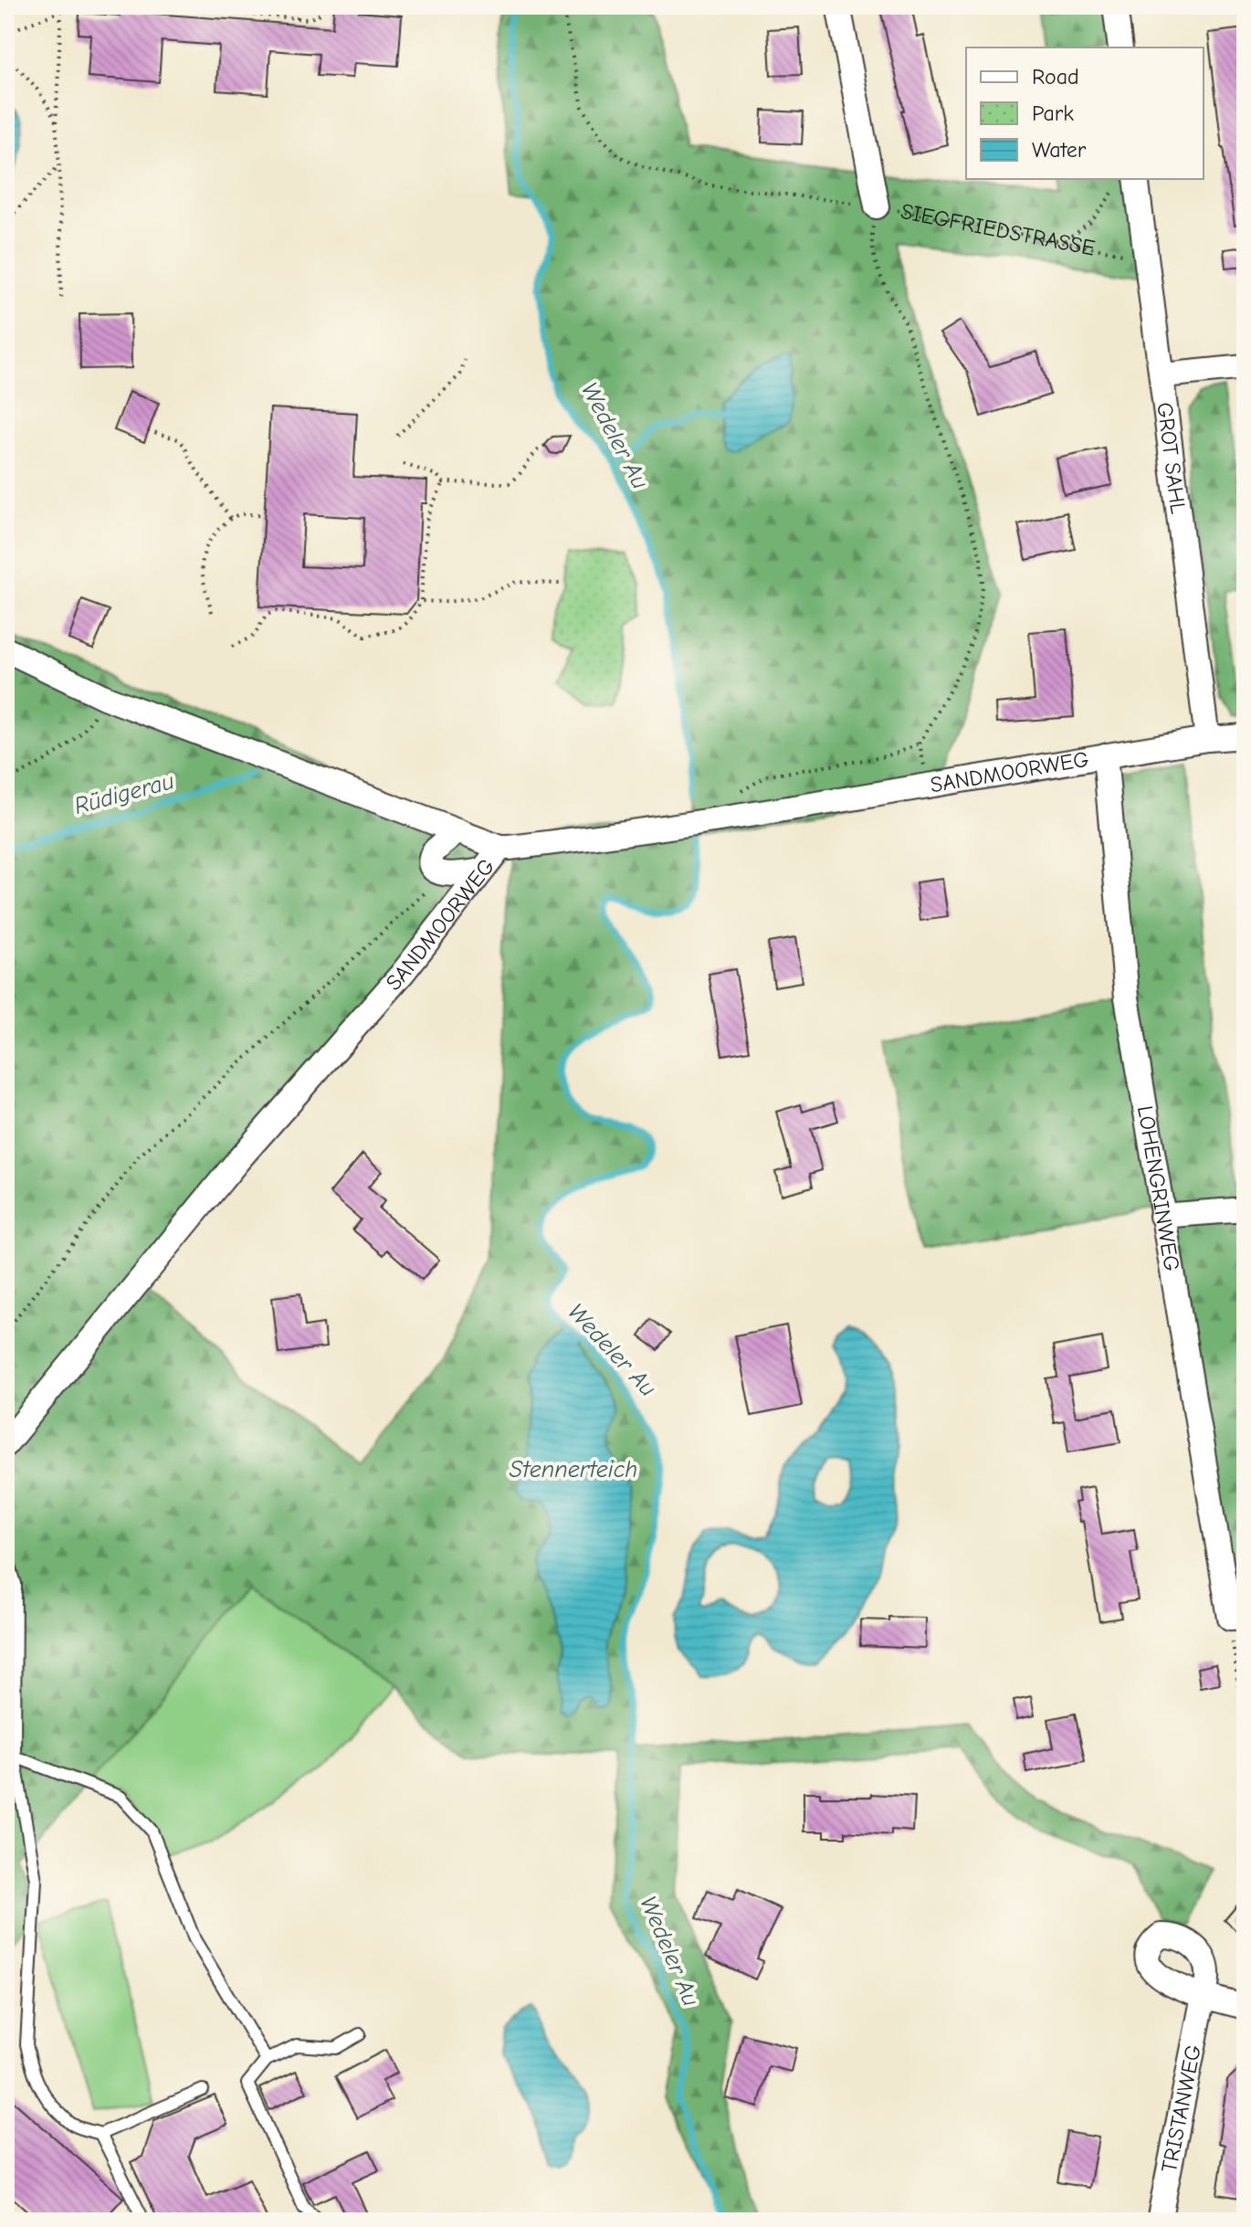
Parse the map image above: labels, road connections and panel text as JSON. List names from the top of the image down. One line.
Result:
{"streets":{"street":["SIEGFRIEDSTRASSE","GROT SAHL","SANDMOORWEG","LOHENGRINWEG","TRISTANWEG"]},"crossings":[["SIEGFRIEDSTRASSE","GROT SAHL"],["GROT SAHL","SANDMOORWEG"],["SANDMOORWEG","LOHENGRINWEG"]],"water":["Wedeler Au","Rüdigerau","Stennerteich"],"legend":["Road","Park","Water"]}
